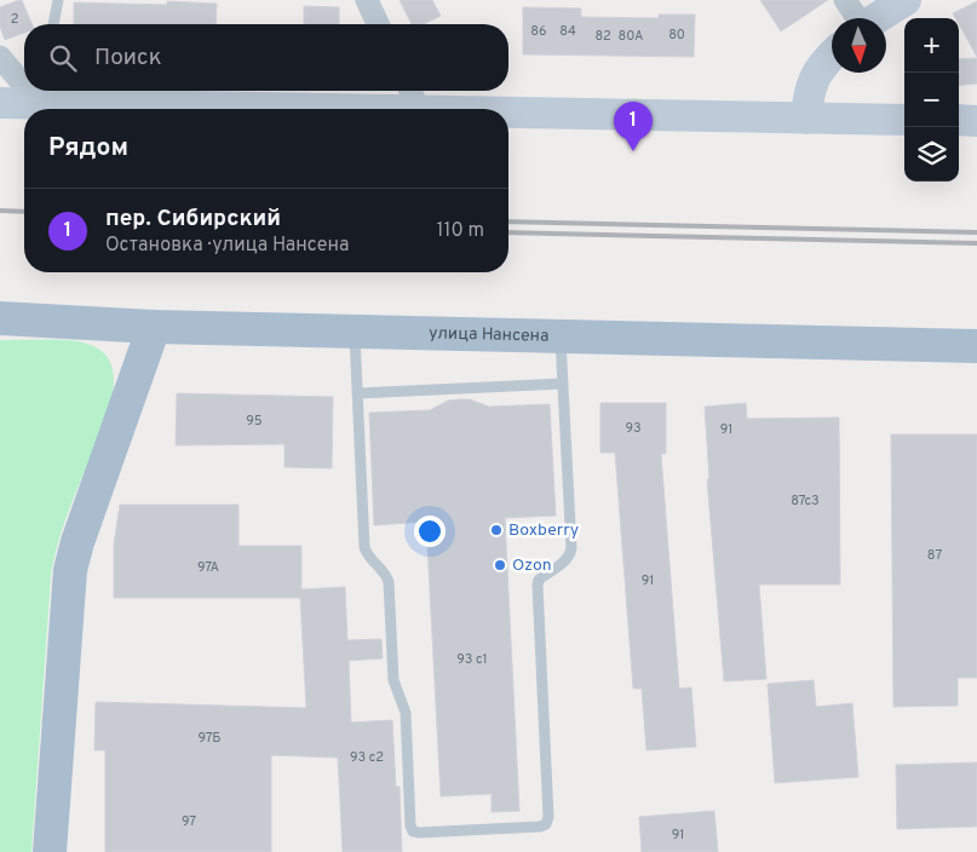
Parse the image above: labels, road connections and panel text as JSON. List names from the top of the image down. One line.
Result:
{"streets":{"main road":["улица Нансена"]},"places":["Boxberry","Ozon"],"house_numbers":["2","86","84","80","82","80А","95","93","91","87с3","87","97А","91","93 с1","97Б","93 с2","97","91"],"north":"bottom","page":{"map_buttons":["+","−"],"search":"Поиск","pins":"1","heading":"Рядом","list":[{"mark":"1","name":"пер. Сибирский","note":"Остановка · улица Нансена","value":"110 m"}]}}
